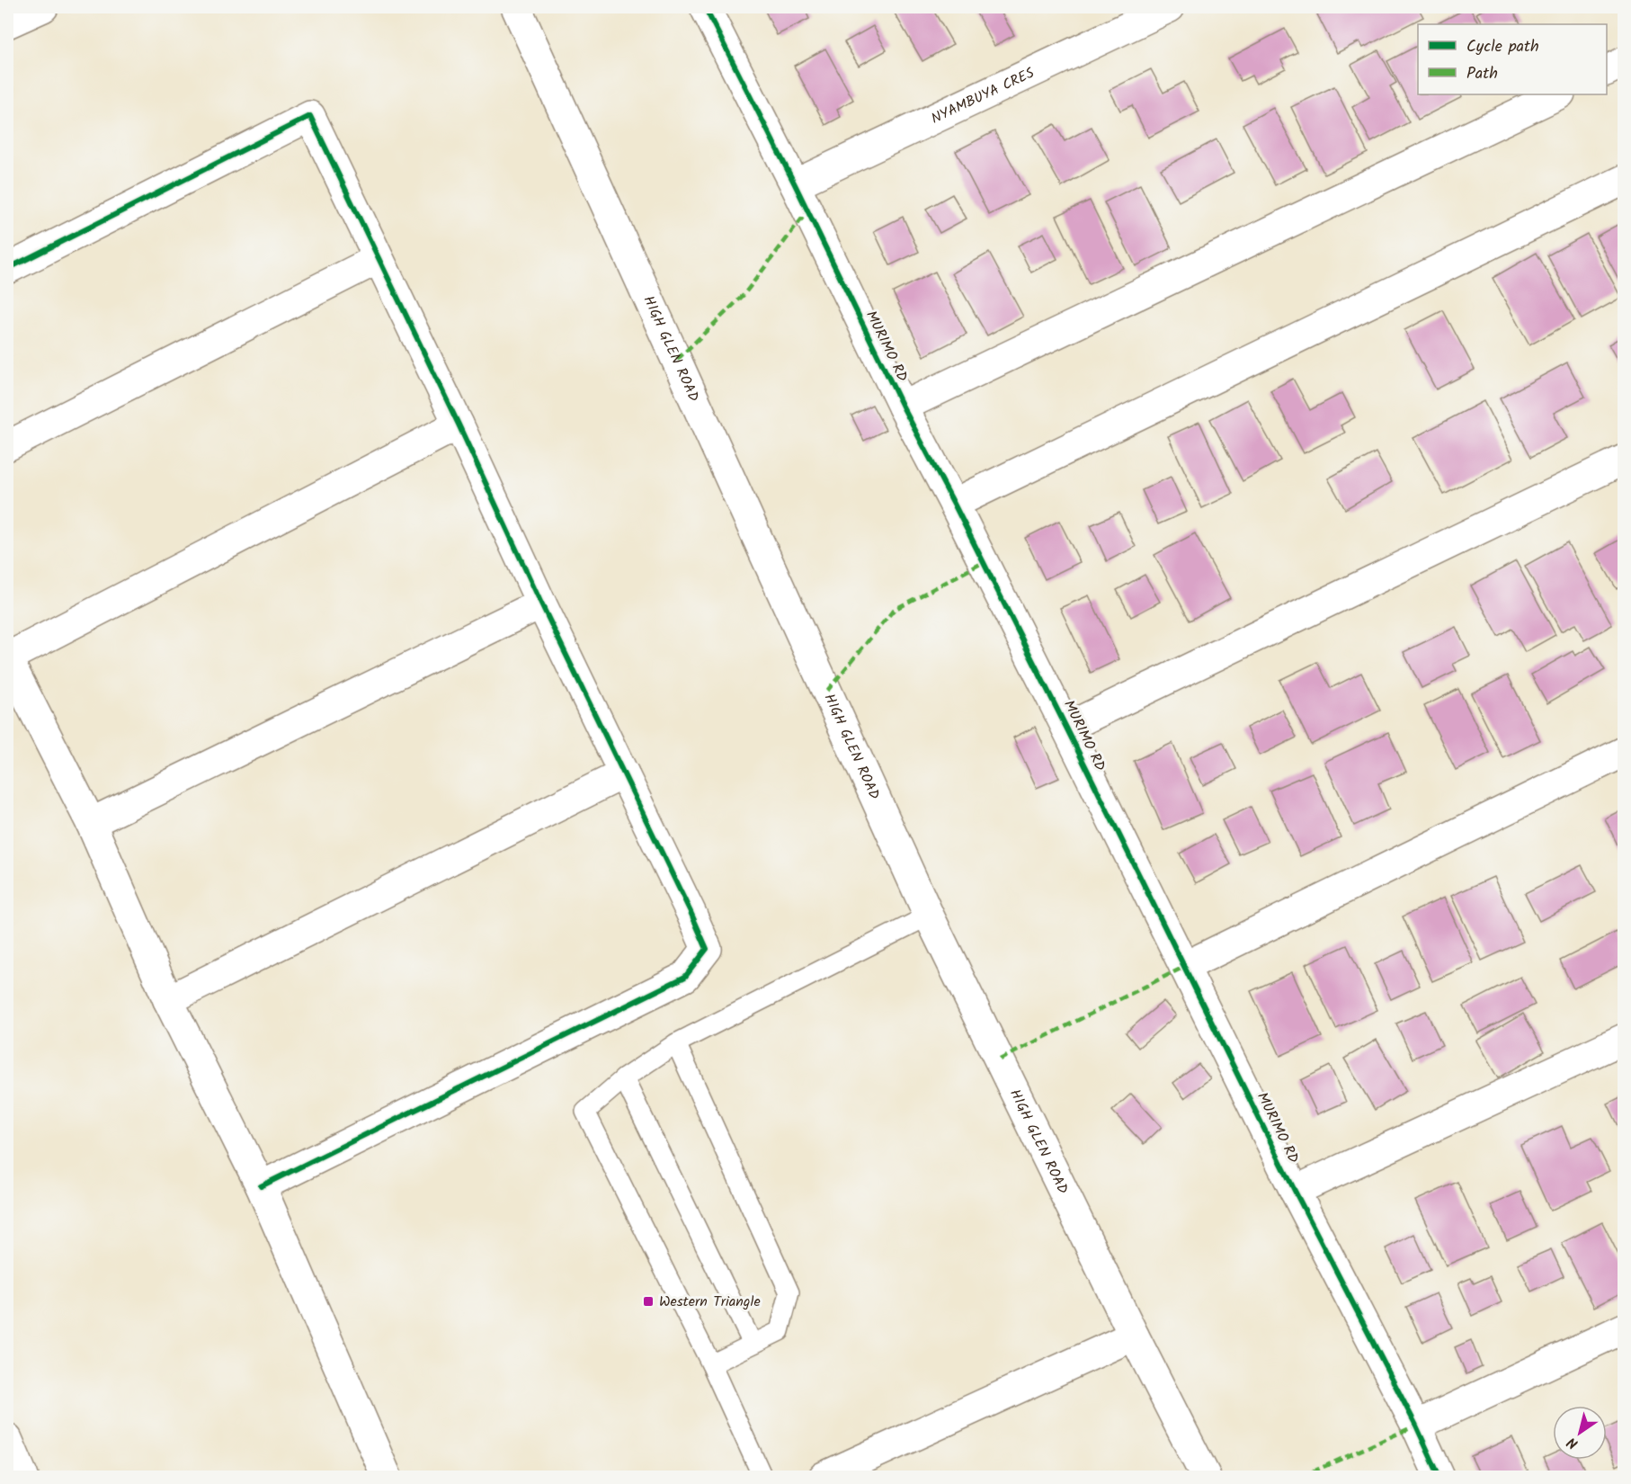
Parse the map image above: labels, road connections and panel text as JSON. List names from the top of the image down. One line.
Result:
{"streets":{"street":["NYAMBUYA CRES","MURIMO RD","HIGH GLEN ROAD"]},"crossings":[["NYAMBUYA CRES","MURIMO RD"]],"places":{"transit":["Western Triangle"]},"legend":["Cycle path","Path"],"north":"bottom left"}
